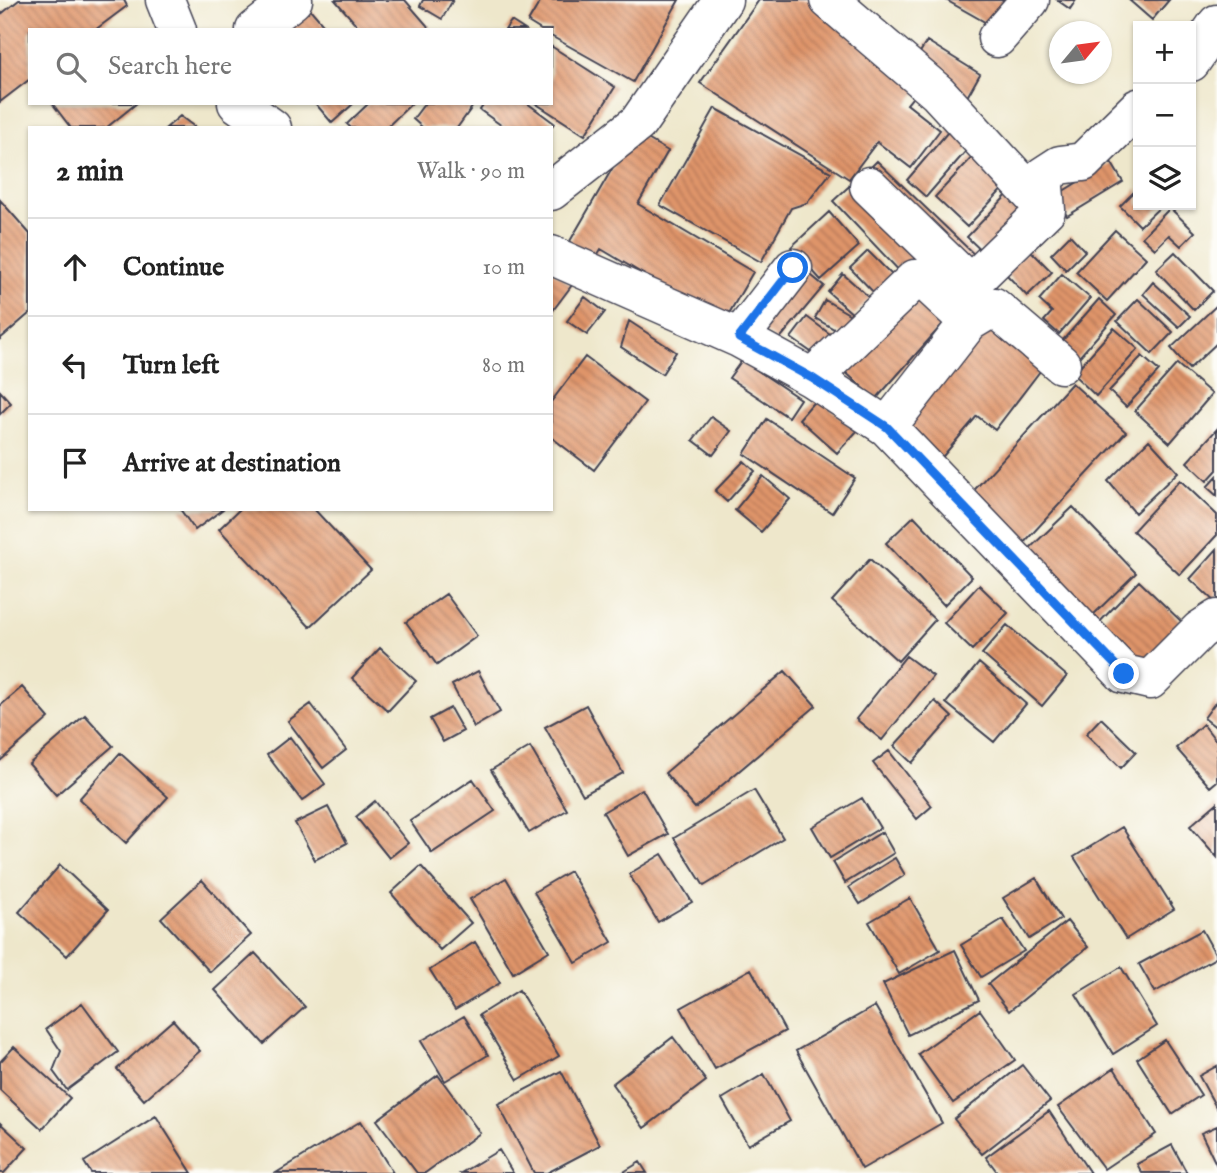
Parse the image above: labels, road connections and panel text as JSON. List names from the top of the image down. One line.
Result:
{"north":"top right","page":{"map_buttons":["+","−"],"search":"Search here","heading":["2 min","Walk · 90 m"],"list":[["Continue","10 m"],["Turn left","80 m"],"Arrive at destination"]}}
